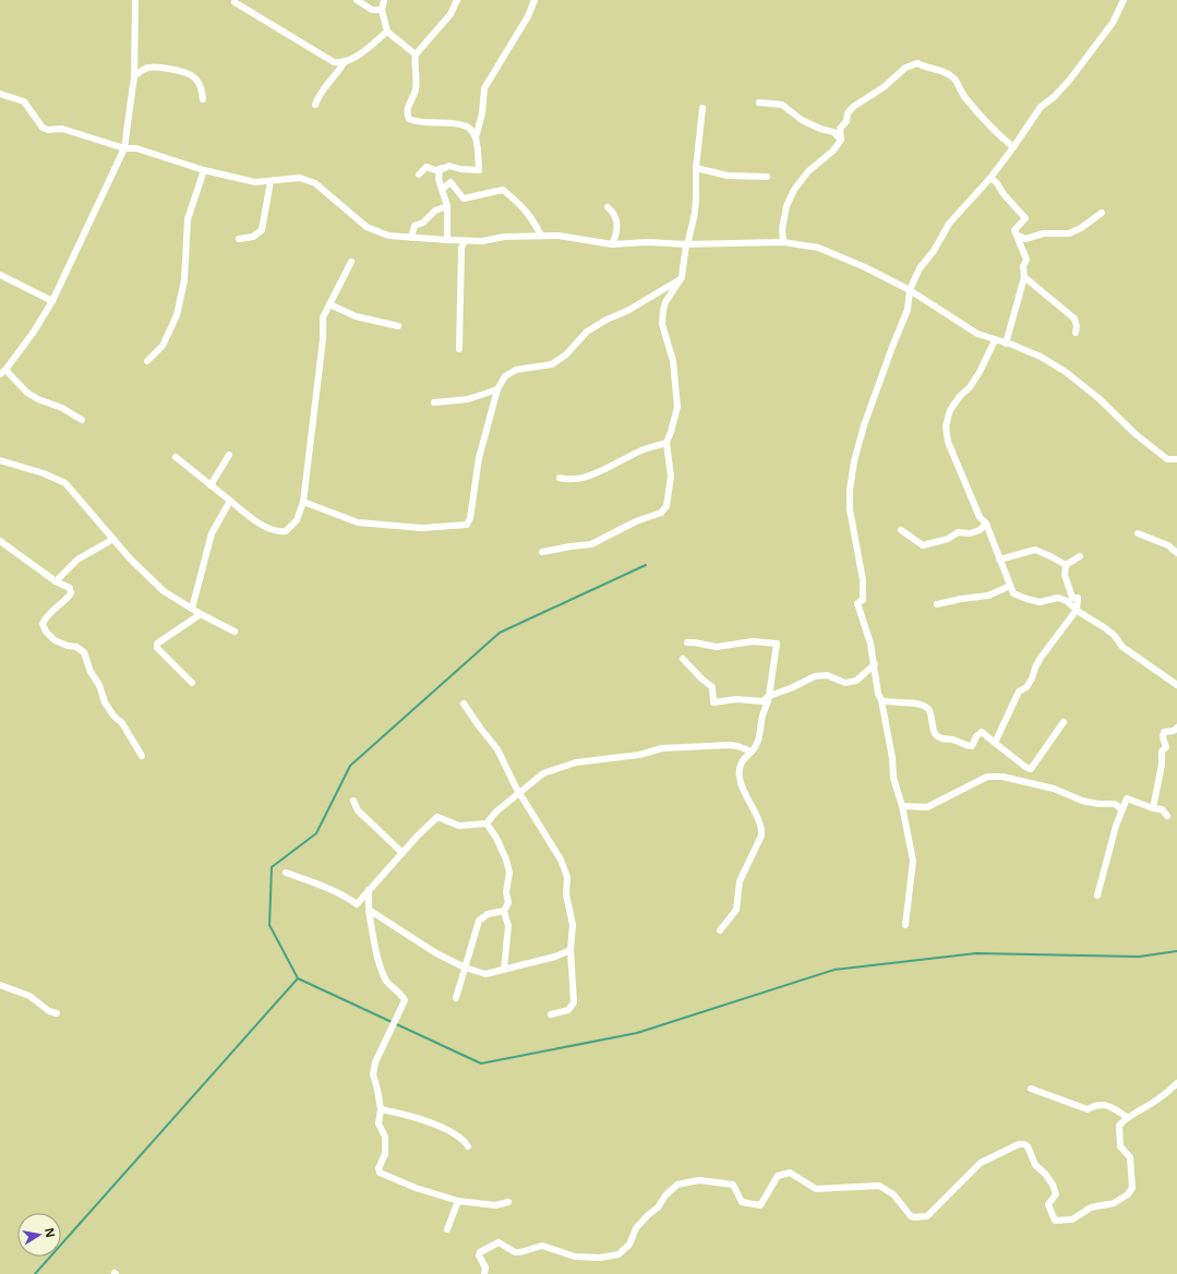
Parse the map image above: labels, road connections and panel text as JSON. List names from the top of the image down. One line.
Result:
{"north":"right"}
